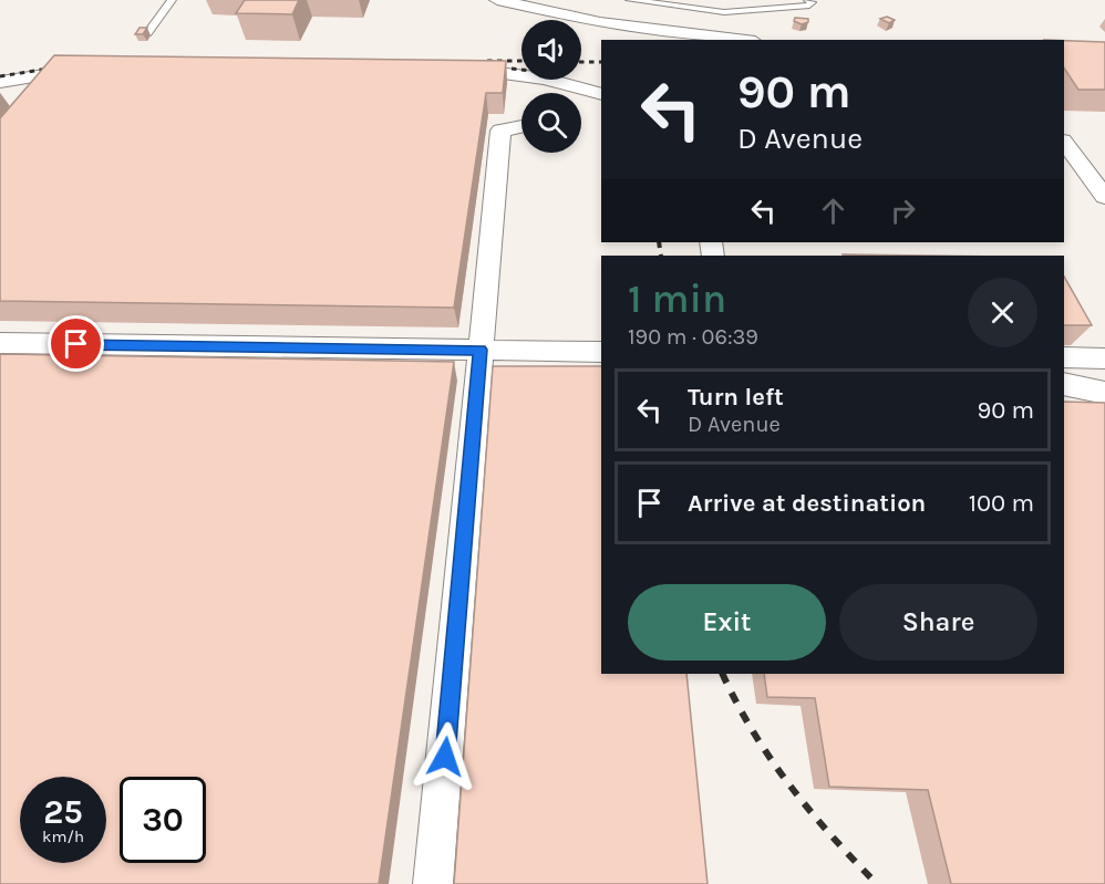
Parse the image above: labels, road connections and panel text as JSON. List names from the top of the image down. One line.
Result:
{"page":{"turn":["90 m","D Avenue"],"heading":["1 min","190 m · 06:39"],"list":[{"name":"Turn left","note":"D Avenue","value":"90 m"},{"name":"Arrive at destination","value":"100 m"}],"buttons":["Exit","Share"],"speed":"25 km/h","limit":"30"}}
